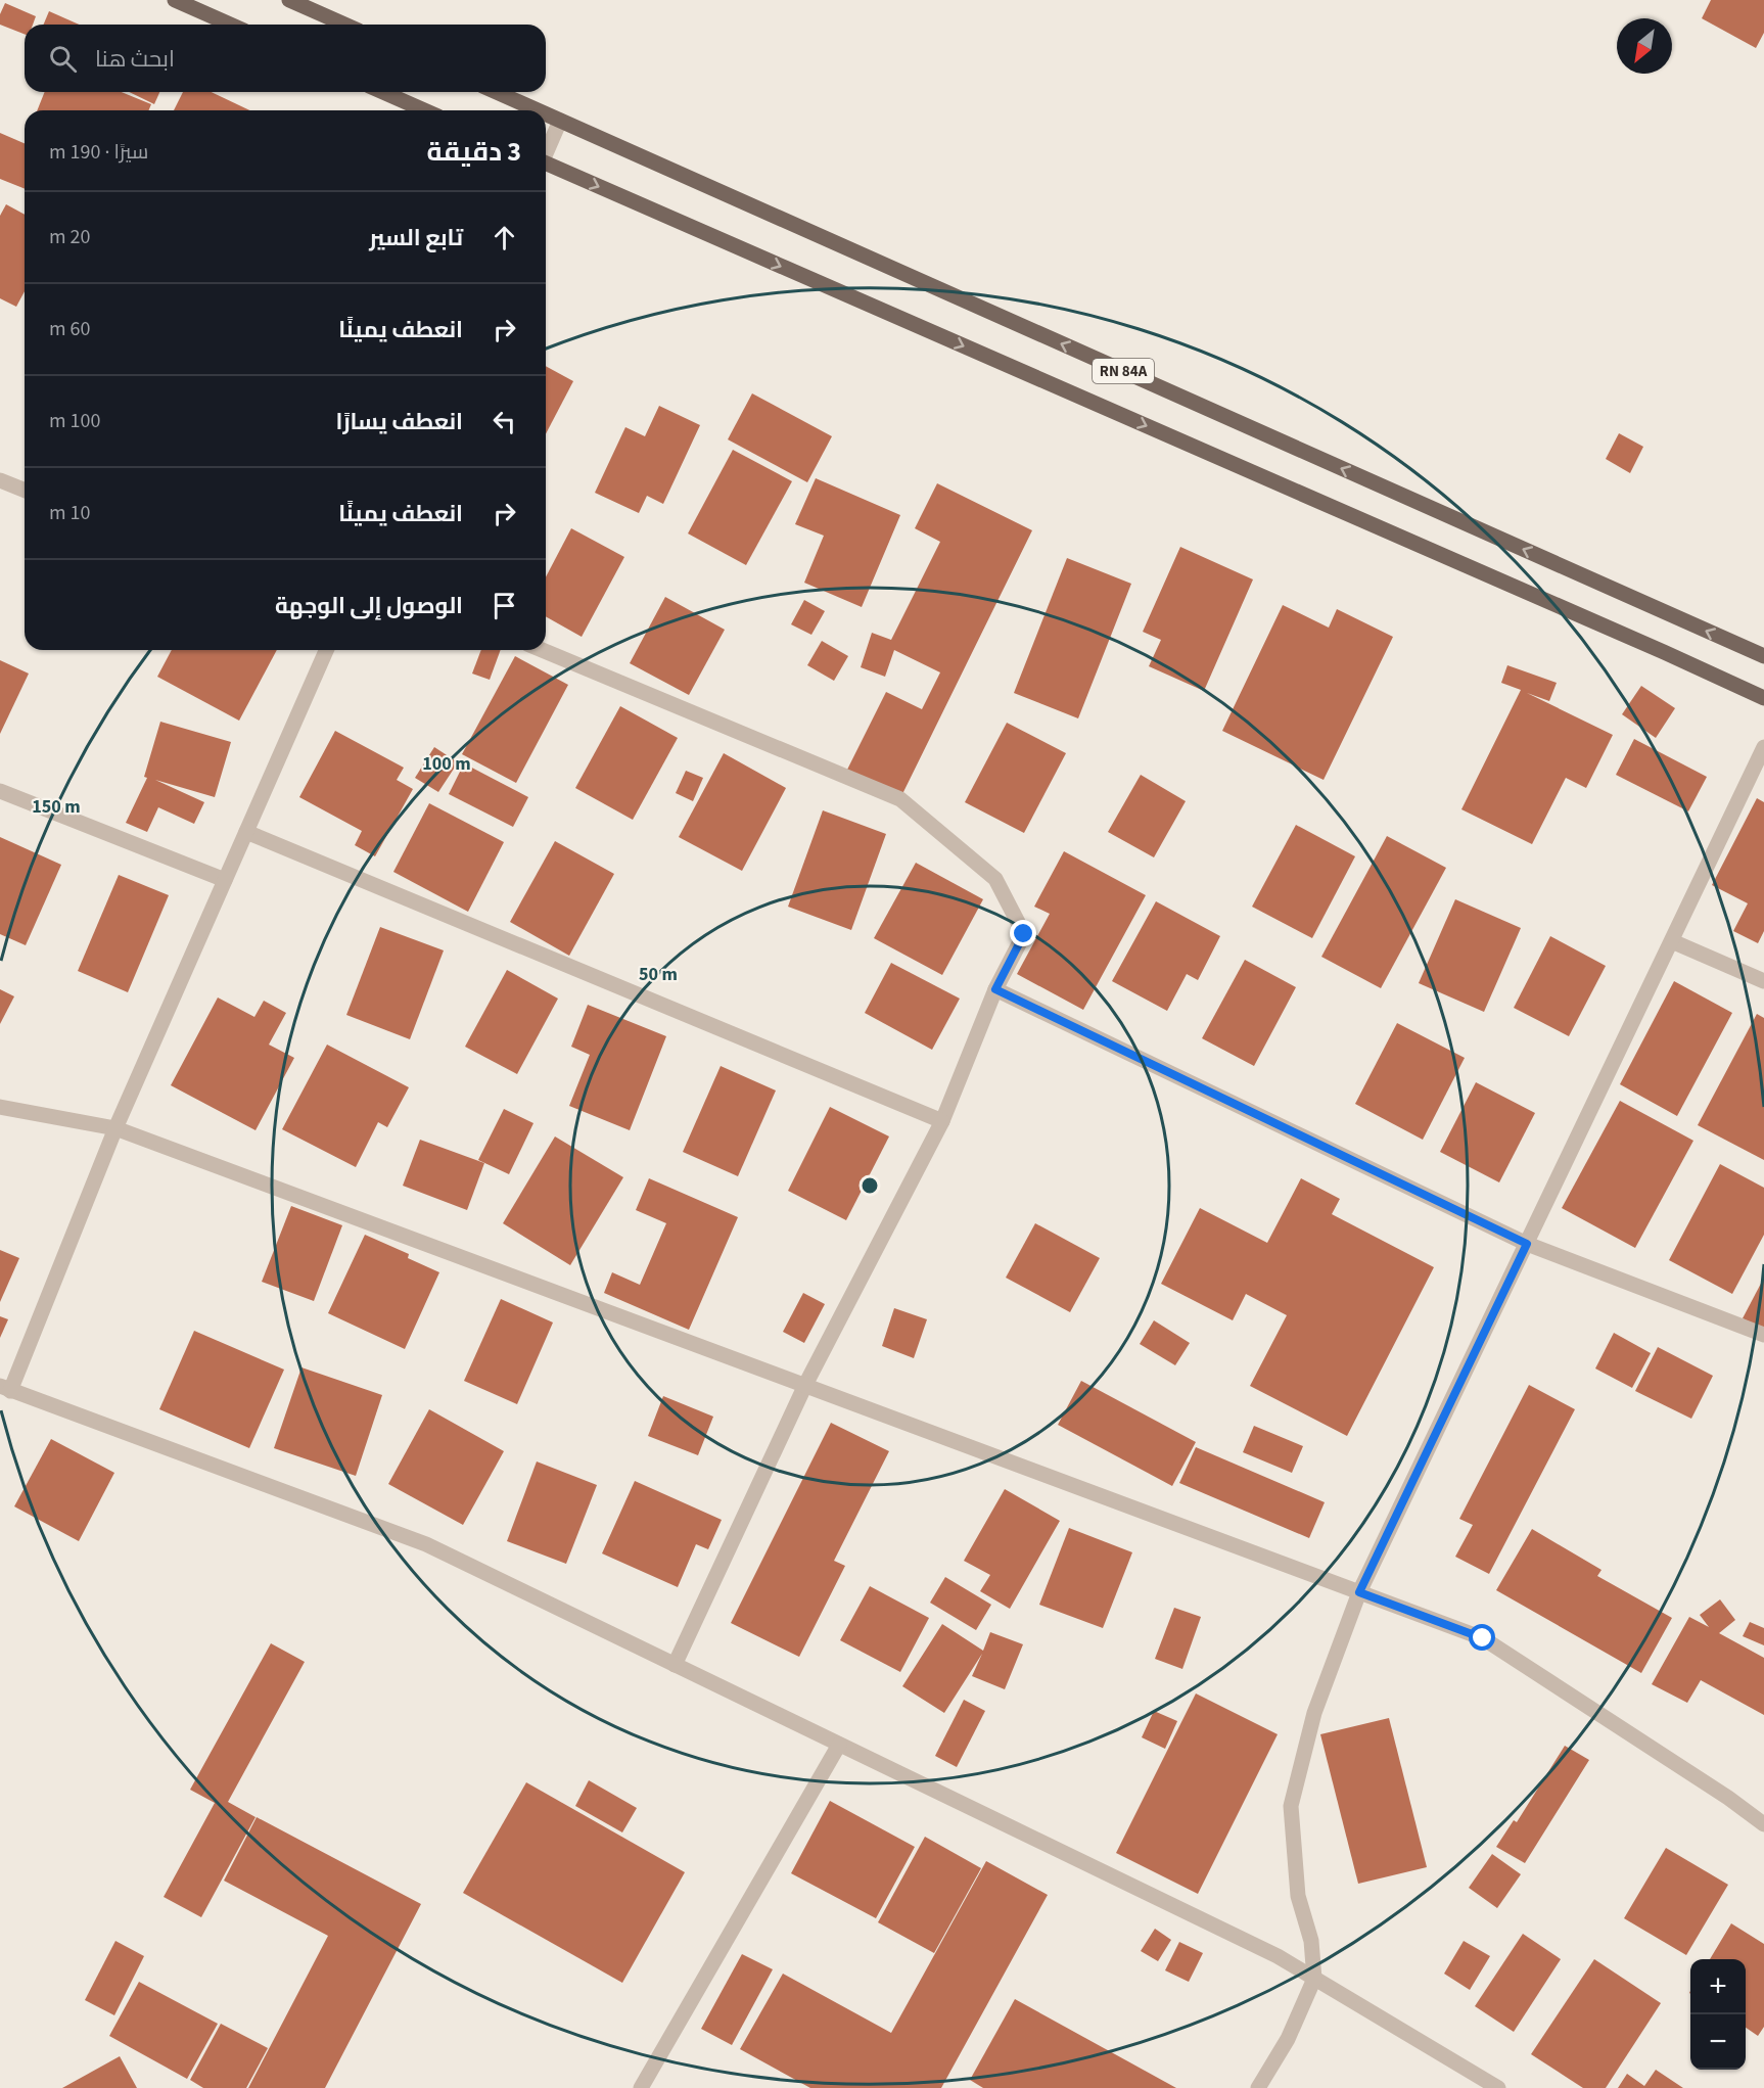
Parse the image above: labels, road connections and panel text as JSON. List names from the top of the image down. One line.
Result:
{"streets":{"main road":["RN 84A"]},"north":"bottom left","page":{"search":"ابحث هنا","heading":["3 دقيقة","سيرًا · 190 m"],"list":[["تابع السير","20 m"],["انعطف يمينًا","60 m"],["انعطف يسارًا","100 m"],["انعطف يمينًا","10 m"],"الوصول إلى الوجهة"],"map_buttons":["+","−"]},"rings":["100 m","150 m","50 m"]}
